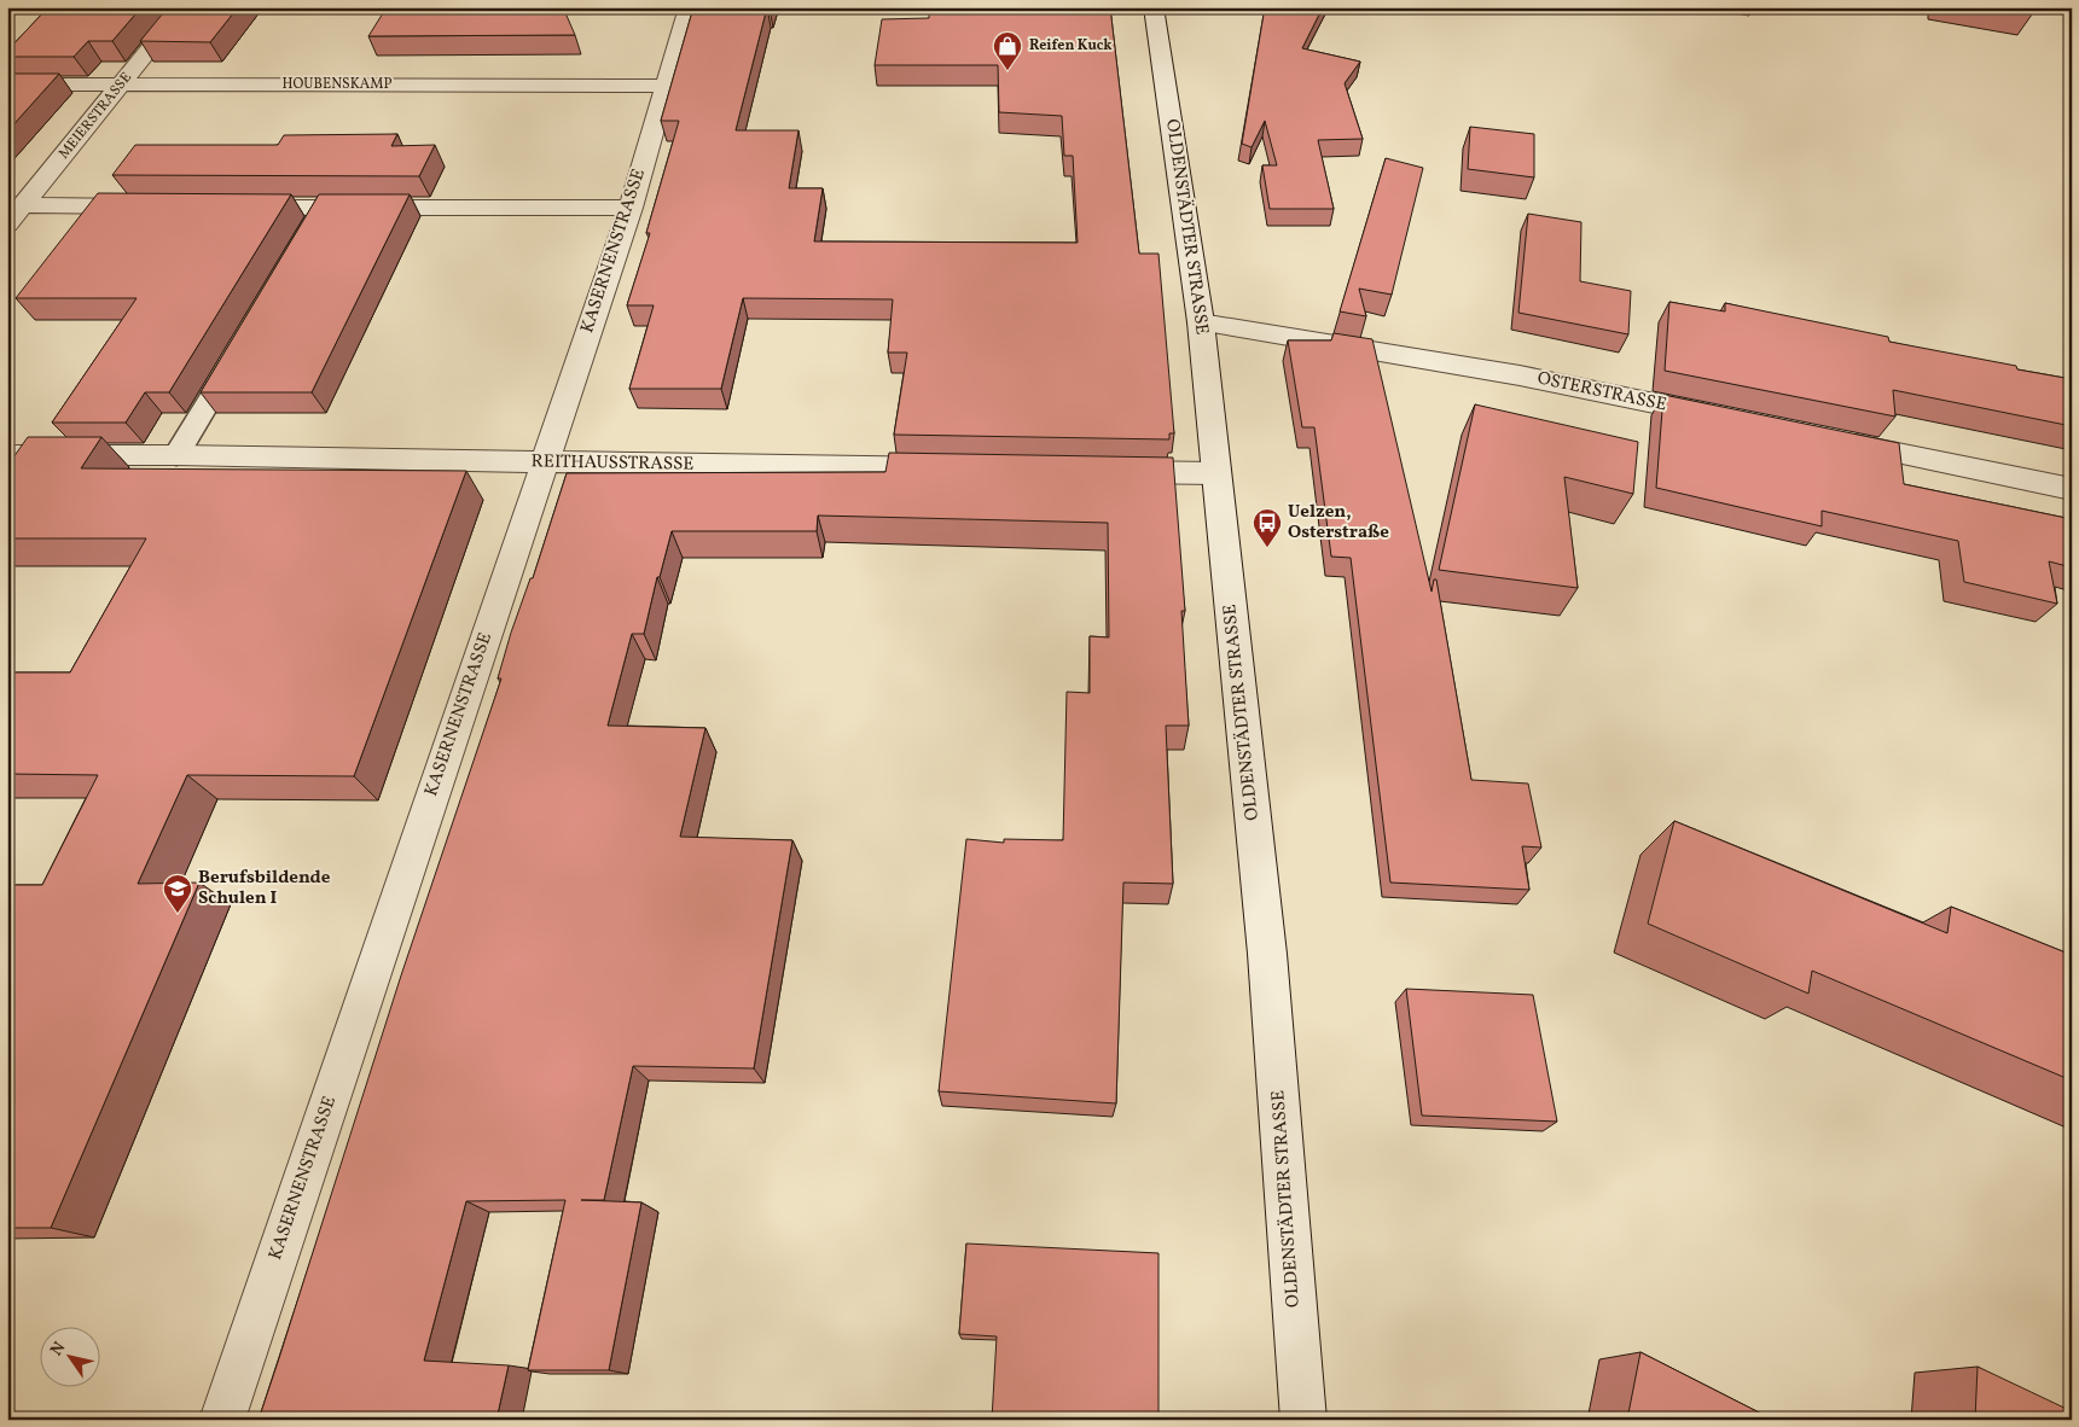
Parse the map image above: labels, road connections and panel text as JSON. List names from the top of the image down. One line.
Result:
{"streets":{"street":["HOUBENSKAMP","MEIERSTRASSE","OLDENSTÄDTER STRASSE","KASERNENSTRASSE","OSTERSTRASSE","REITHAUSSTRASSE"]},"crossings":[["HOUBENSKAMP","MEIERSTRASSE"],["HOUBENSKAMP","KASERNENSTRASSE"],["OLDENSTÄDTER STRASSE","OSTERSTRASSE"],["KASERNENSTRASSE","REITHAUSSTRASSE"]],"places":{"shop":["Reifen Kuck"],"bus stop":["Uelzen, Osterstraße"],"school or university":["Berufsbildende Schulen I"]},"north":"top left"}
